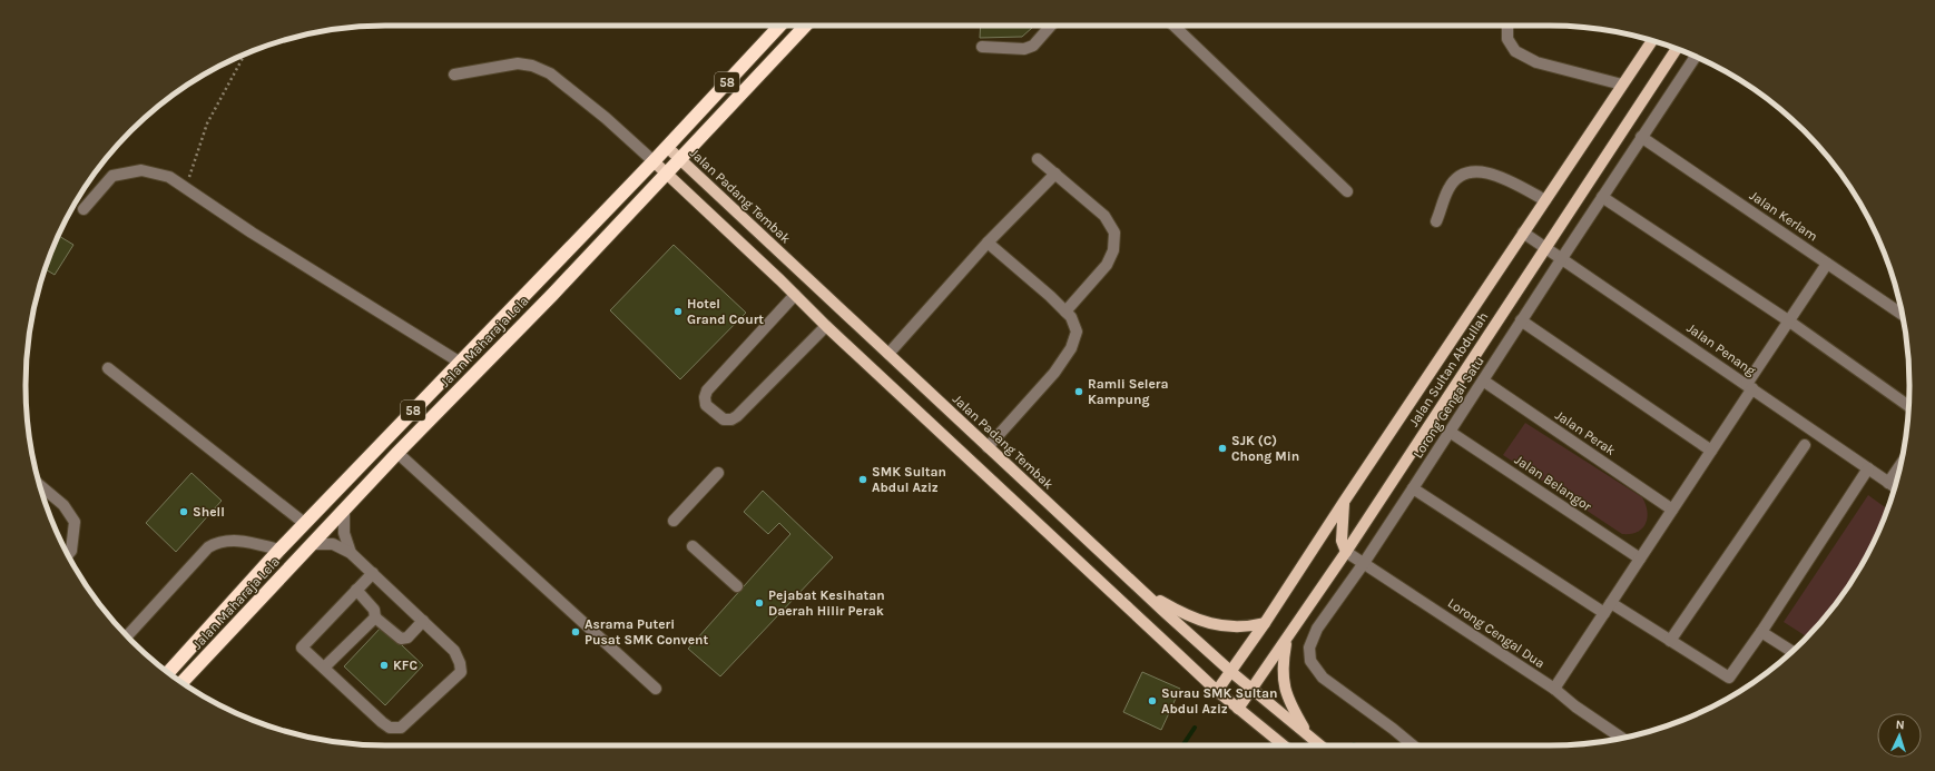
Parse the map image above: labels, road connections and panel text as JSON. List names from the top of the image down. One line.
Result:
{"streets":{"highway":["58","Jalan Maharaja Lela"],"main road":["Jalan Padang Tembak","Jalan Sultan Abdullah"],"street":["Jalan Kerlam","Jalan Penang","Lorong Gengal Satu","Jalan Perak","Jalan Belangor","Lorong Cengal Dua"]},"crossings":[["Jalan Padang Tembak","Jalan Maharaja Lela"],["Jalan Padang Tembak","Jalan Sultan Abdullah"],["Jalan Kerlam","Lorong Gengal Satu"],["Jalan Penang","Jalan Sultan Abdullah"],["Jalan Penang","Lorong Gengal Satu"],["Jalan Sultan Abdullah","Lorong Cengal Dua"],["Lorong Gengal Satu","Jalan Perak"],["Lorong Gengal Satu","Jalan Belangor"],["Lorong Gengal Satu","Lorong Cengal Dua"]],"places":["Hotel Grand Court","Ramli Selera Kampung","SJK (C) Chong Min","SMK Sultan Abdul Aziz","Shell","Pejabat Kesihatan Daerah Hilir Perak","Asrama Puteri Pusat SMK Convent","KFC","Surau SMK Sultan Abdul Aziz"],"north":"top"}
